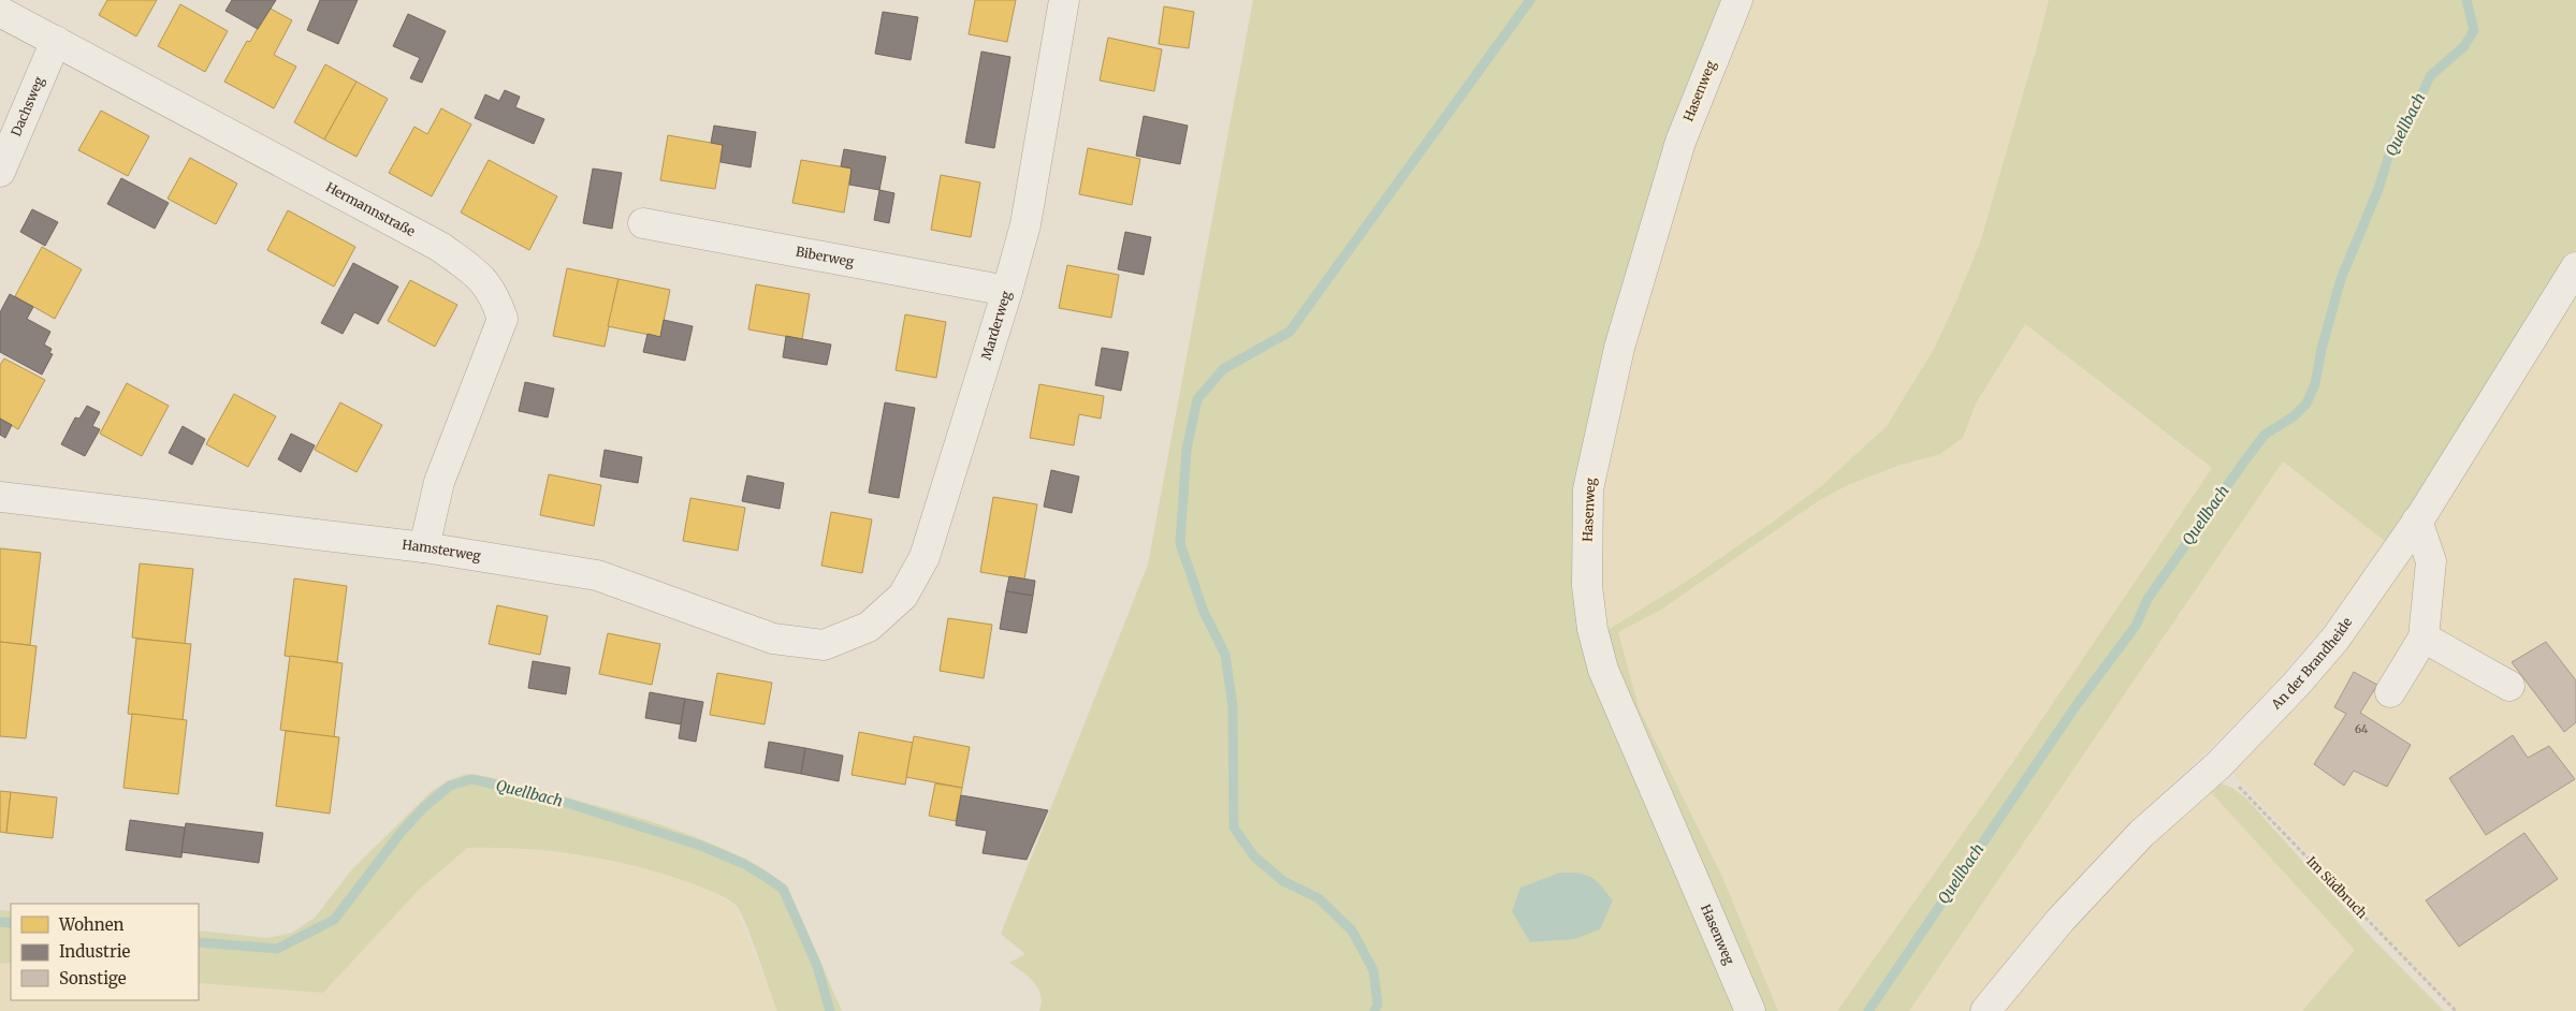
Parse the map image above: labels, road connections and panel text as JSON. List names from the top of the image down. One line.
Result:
{"streets":{"street":["Hasenweg","Dachsweg","Hermannstraße","Biberweg","Marderweg","Hamsterweg","An der Brandheide"],"path":["Im Südbruch"]},"crossings":[["Dachsweg","Hermannstraße"],["Hermannstraße","Hamsterweg"],["Biberweg","Marderweg"],["Marderweg","Hamsterweg"],["An der Brandheide","Im Südbruch"]],"water":["Quellbach"],"house_numbers":["64"],"legend":["Wohnen","Industrie","Sonstige"]}
